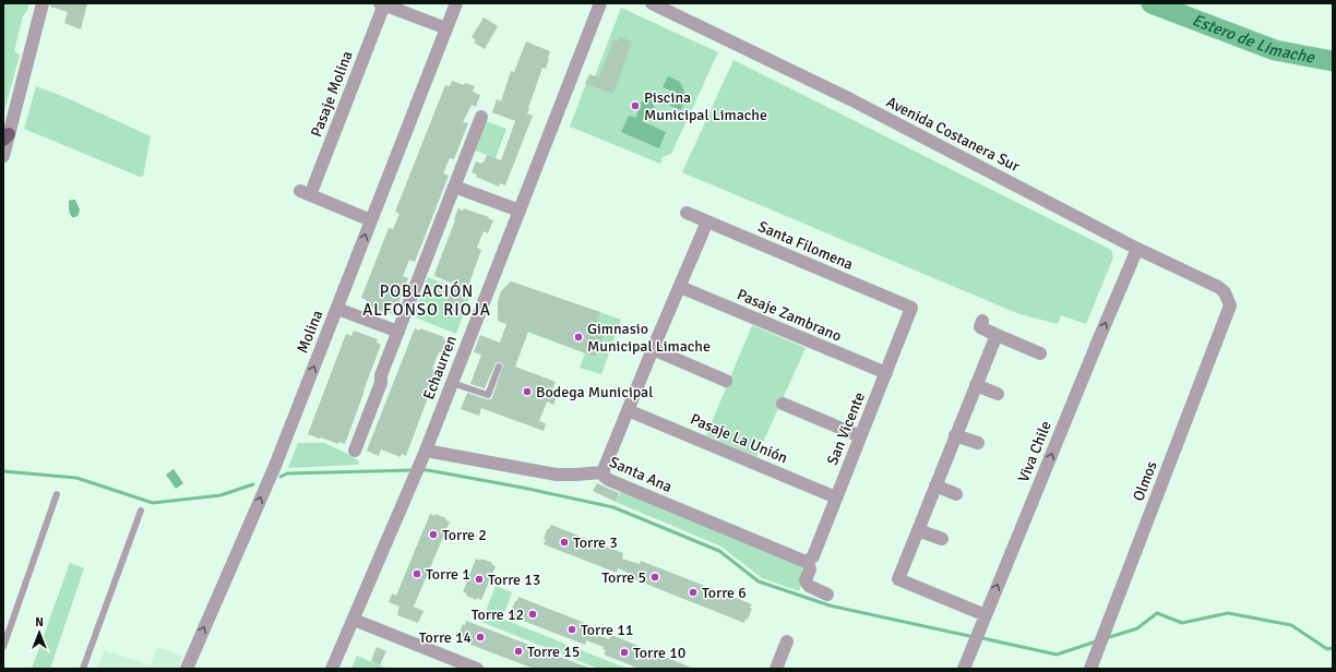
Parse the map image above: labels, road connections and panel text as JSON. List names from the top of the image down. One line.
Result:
{"streets":{"street":["Pasaje Molina","Avenida Costanera Sur","Santa Filomena","Pasaje Zambrano","Molina","Echaurren","San Vicente","Pasaje La Unión","Viva Chile","Santa Ana","Olmos"]},"crossings":[["Pasaje Molina","Molina"],["Avenida Costanera Sur","Viva Chile"],["Avenida Costanera Sur","Olmos"],["Santa Filomena","San Vicente"],["Pasaje Zambrano","San Vicente"],["Echaurren","Santa Ana"],["San Vicente","Pasaje La Unión"],["San Vicente","Santa Ana"]],"districts":["POBLACIÓN ALFONSO RIOJA"],"water":["Estero de Limache"],"places":["Piscina Municipal Limache","Gimnasio Municipal Limache","Bodega Municipal","Torre 2","Torre 3","Torre 1","Torre 5","Torre 13","Torre 6","Torre 12","Torre 11","Torre 14","Torre 15","Torre 10"],"north":"top"}
